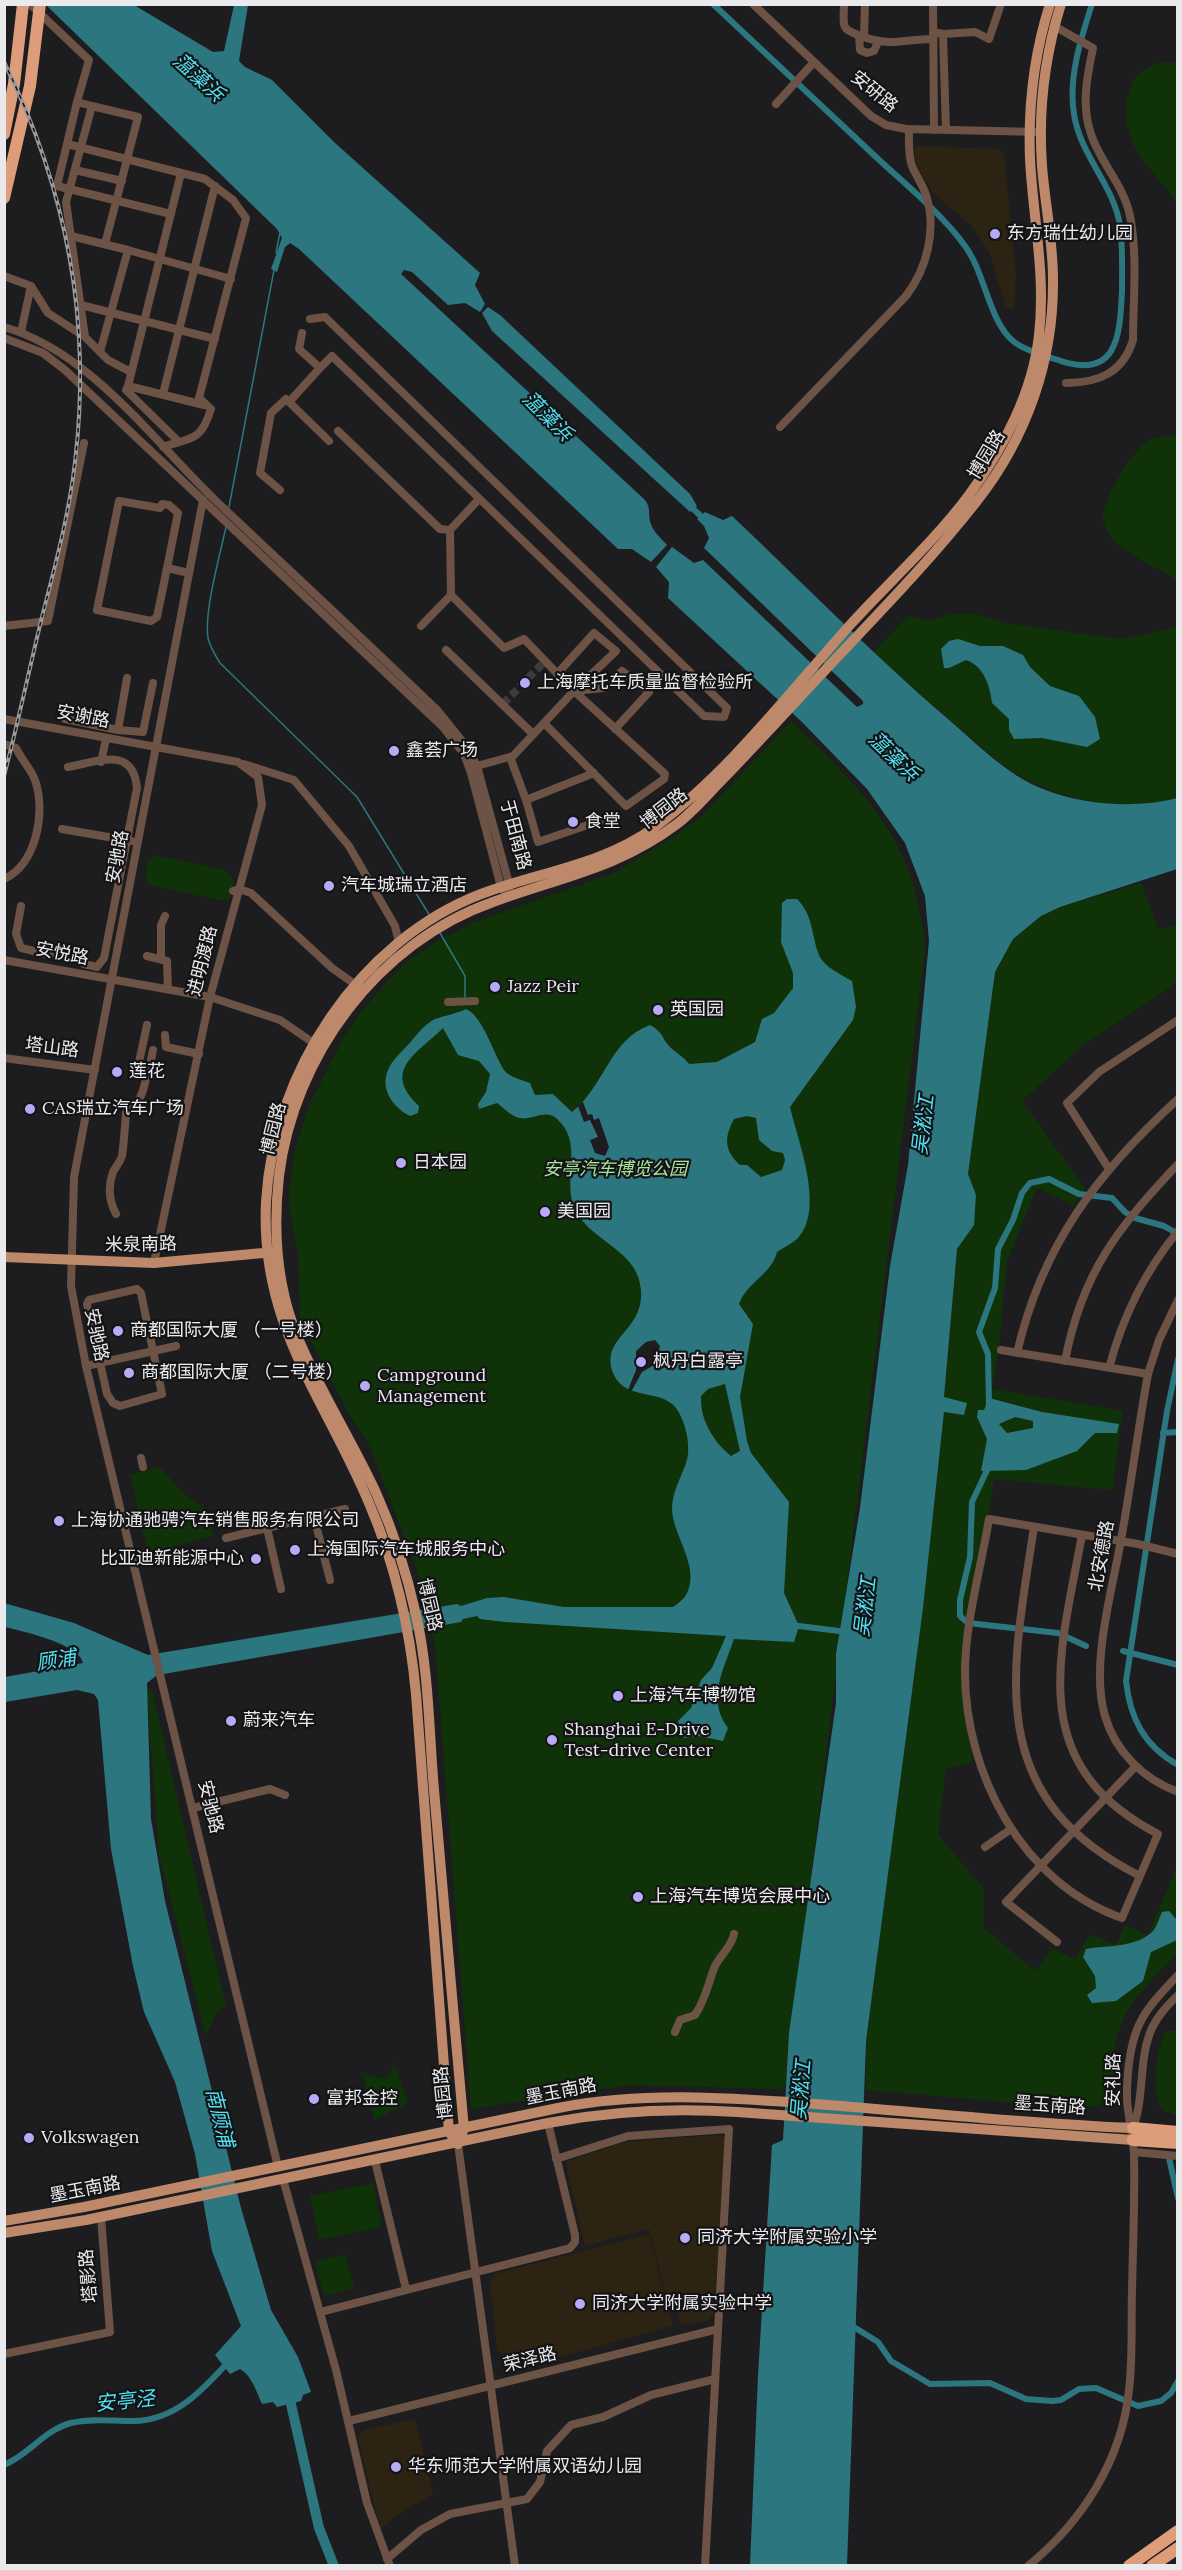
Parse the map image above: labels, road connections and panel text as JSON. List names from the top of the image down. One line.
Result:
{"streets":{"main road":["博园路","米泉南路","墨玉南路"],"street":["安研路","安谢路","于田南路","安驰路","安悦路","进明渡路","塔山路","北安德路","安礼路","塔影路","荣泽路"]},"crossings":[["安研路","博园路"],["博园路","于田南路"],["博园路","安悦路"],["博园路","米泉南路"],["博园路","墨玉南路"],["安谢路","安驰路"],["于田南路","安驰路"],["安驰路","安悦路"],["安驰路","塔山路"],["安驰路","米泉南路"],["安驰路","墨玉南路"],["安悦路","进明渡路"],["进明渡路","米泉南路"],["安礼路","墨玉南路"],["墨玉南路","塔影路"]],"water":["蕰藻浜","吴淞江","顾浦","南顾浦","安亭泾"],"parks":["安亭汽车博览公园"],"places":["东方瑞仕幼儿园","上海摩托车质量监督检验所","鑫荟广场","食堂","汽车城瑞立酒店","Jazz Peir","英国园","莲花","CAS瑞立汽车广场","日本园","美国园","商都国际大厦 （一号楼）","枫丹白露亭","商都国际大厦 （二号楼）","Campground Management","上海协通驰骋汽车销售服务有限公司","上海国际汽车城服务中心","比亚迪新能源中心","上海汽车博物馆","蔚来汽车","Shanghai E-Drive Test-drive Center","上海汽车博览会展中心","富邦金控","Volkswagen","同济大学附属实验小学","同济大学附属实验中学","华东师范大学附属双语幼儿园"]}
